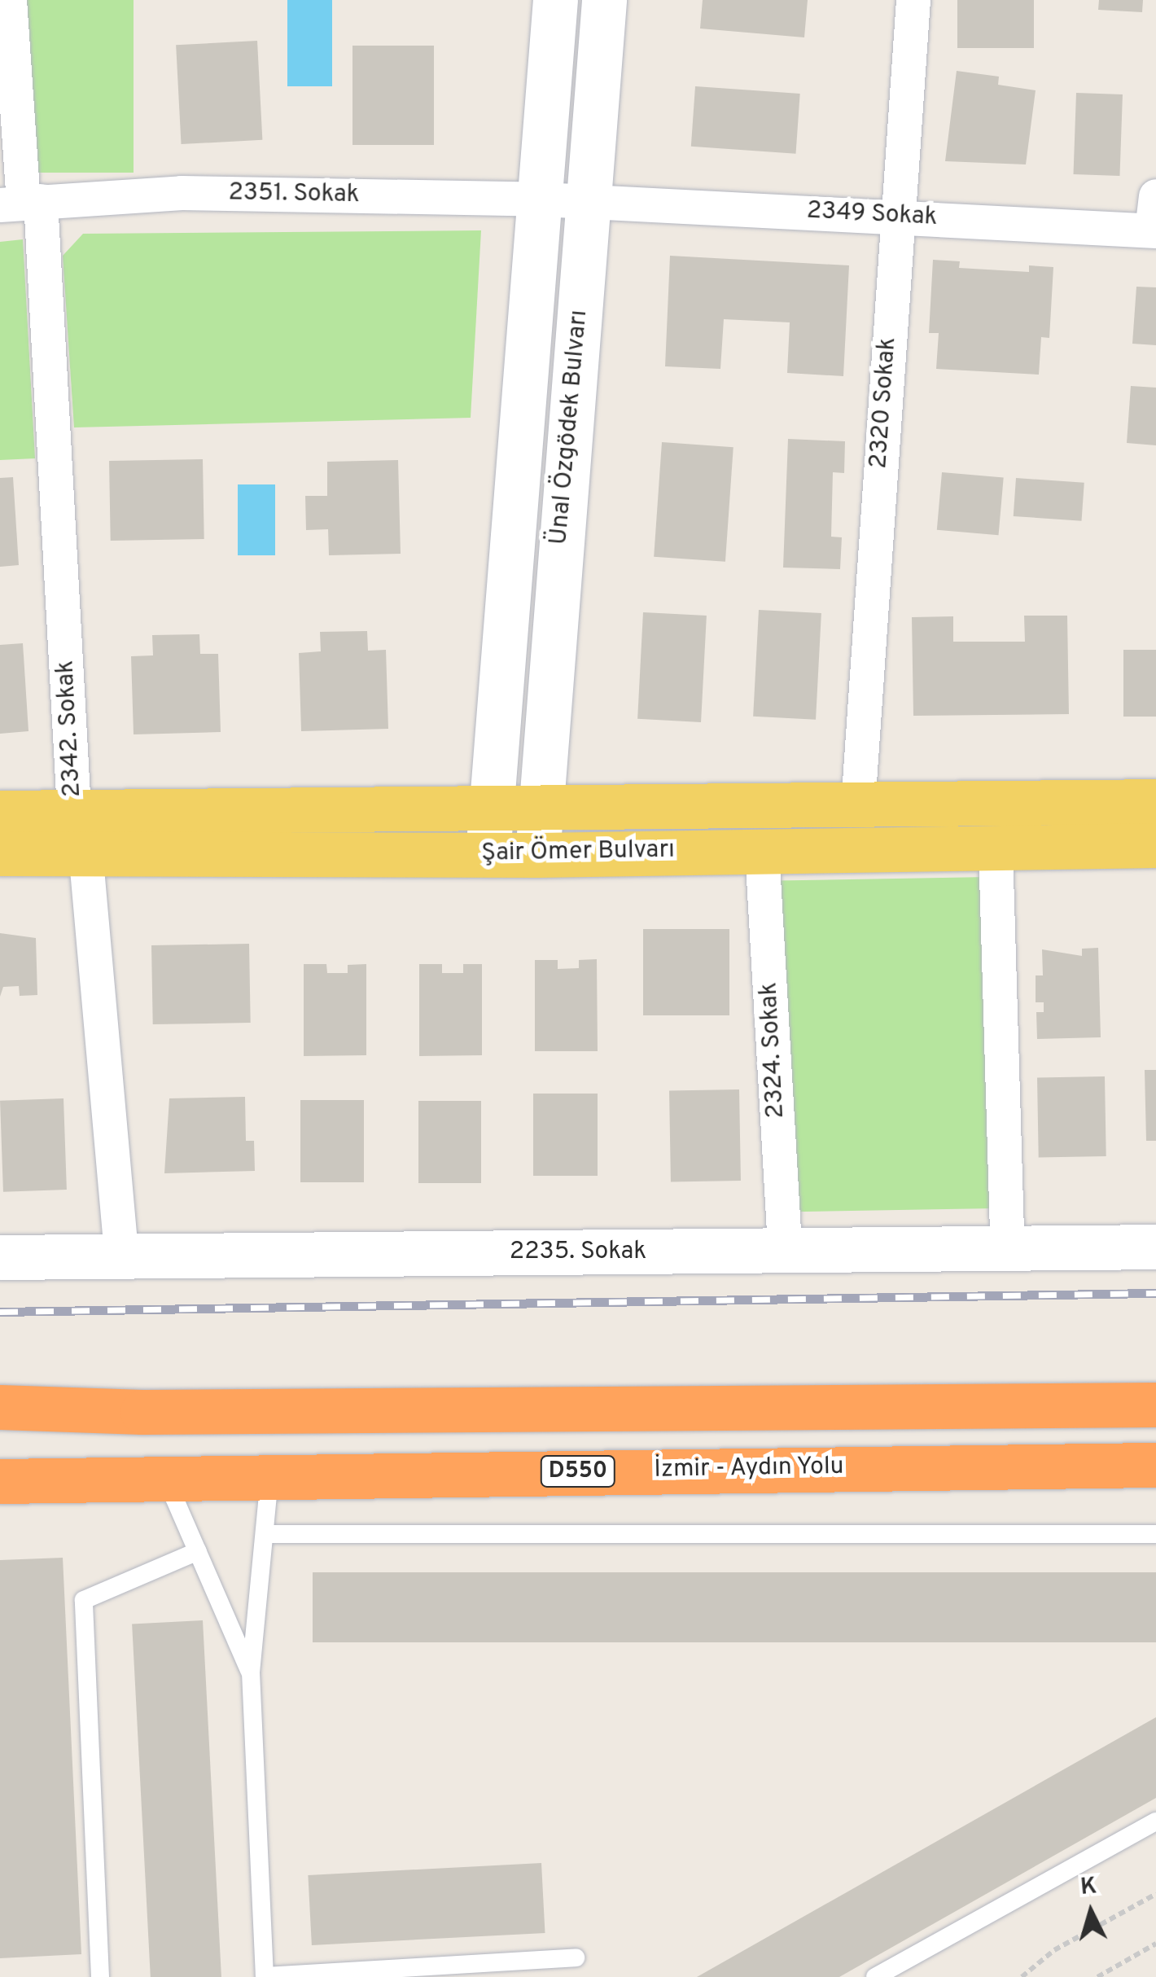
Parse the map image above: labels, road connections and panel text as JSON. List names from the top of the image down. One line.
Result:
{"streets":{"highway":["İzmir - Aydın Yolu","D550"],"main road":["Ünal Özgödek Bulvarı","Şair Ömer Bulvarı","2235. Sokak"],"street":["2351. Sokak","2349 Sokak","2320 Sokak","2342. Sokak","2324. Sokak"]},"crossings":[["2351. Sokak","2349 Sokak"],["2351. Sokak","Ünal Özgödek Bulvarı"],["2351. Sokak","2342. Sokak"],["2349 Sokak","2320 Sokak"],["2349 Sokak","Ünal Özgödek Bulvarı"],["2320 Sokak","Şair Ömer Bulvarı"],["Ünal Özgödek Bulvarı","Şair Ömer Bulvarı"],["2342. Sokak","Şair Ömer Bulvarı"],["2342. Sokak","2235. Sokak"],["Şair Ömer Bulvarı","2324. Sokak"],["2324. Sokak","2235. Sokak"]],"north":"top"}
